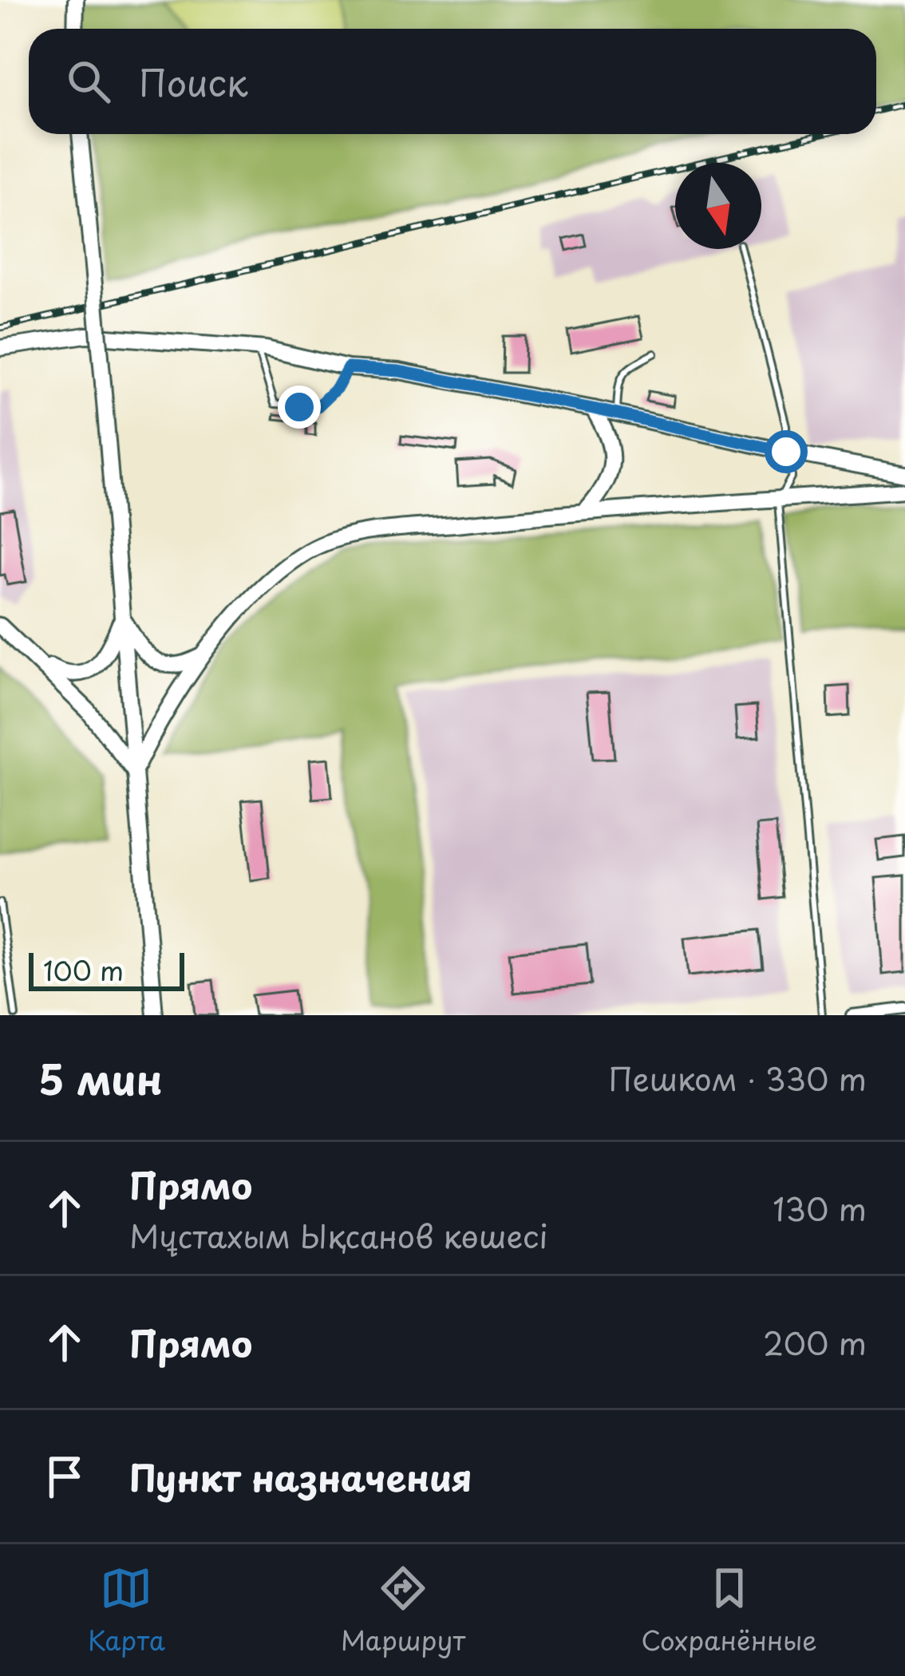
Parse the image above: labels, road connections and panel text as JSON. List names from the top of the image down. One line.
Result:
{"scale_bar":"100 m","north":"bottom","page":{"search":"Поиск","scale":"100 m","heading":["5 мин","Пешком · 330 m"],"list":[["Прямо","Мұстахым Ықсанов көшесі","130 m"],["Прямо","200 m"],"Пункт назначения"],"nav":["Карта","Маршрут","Сохранённые"]}}
